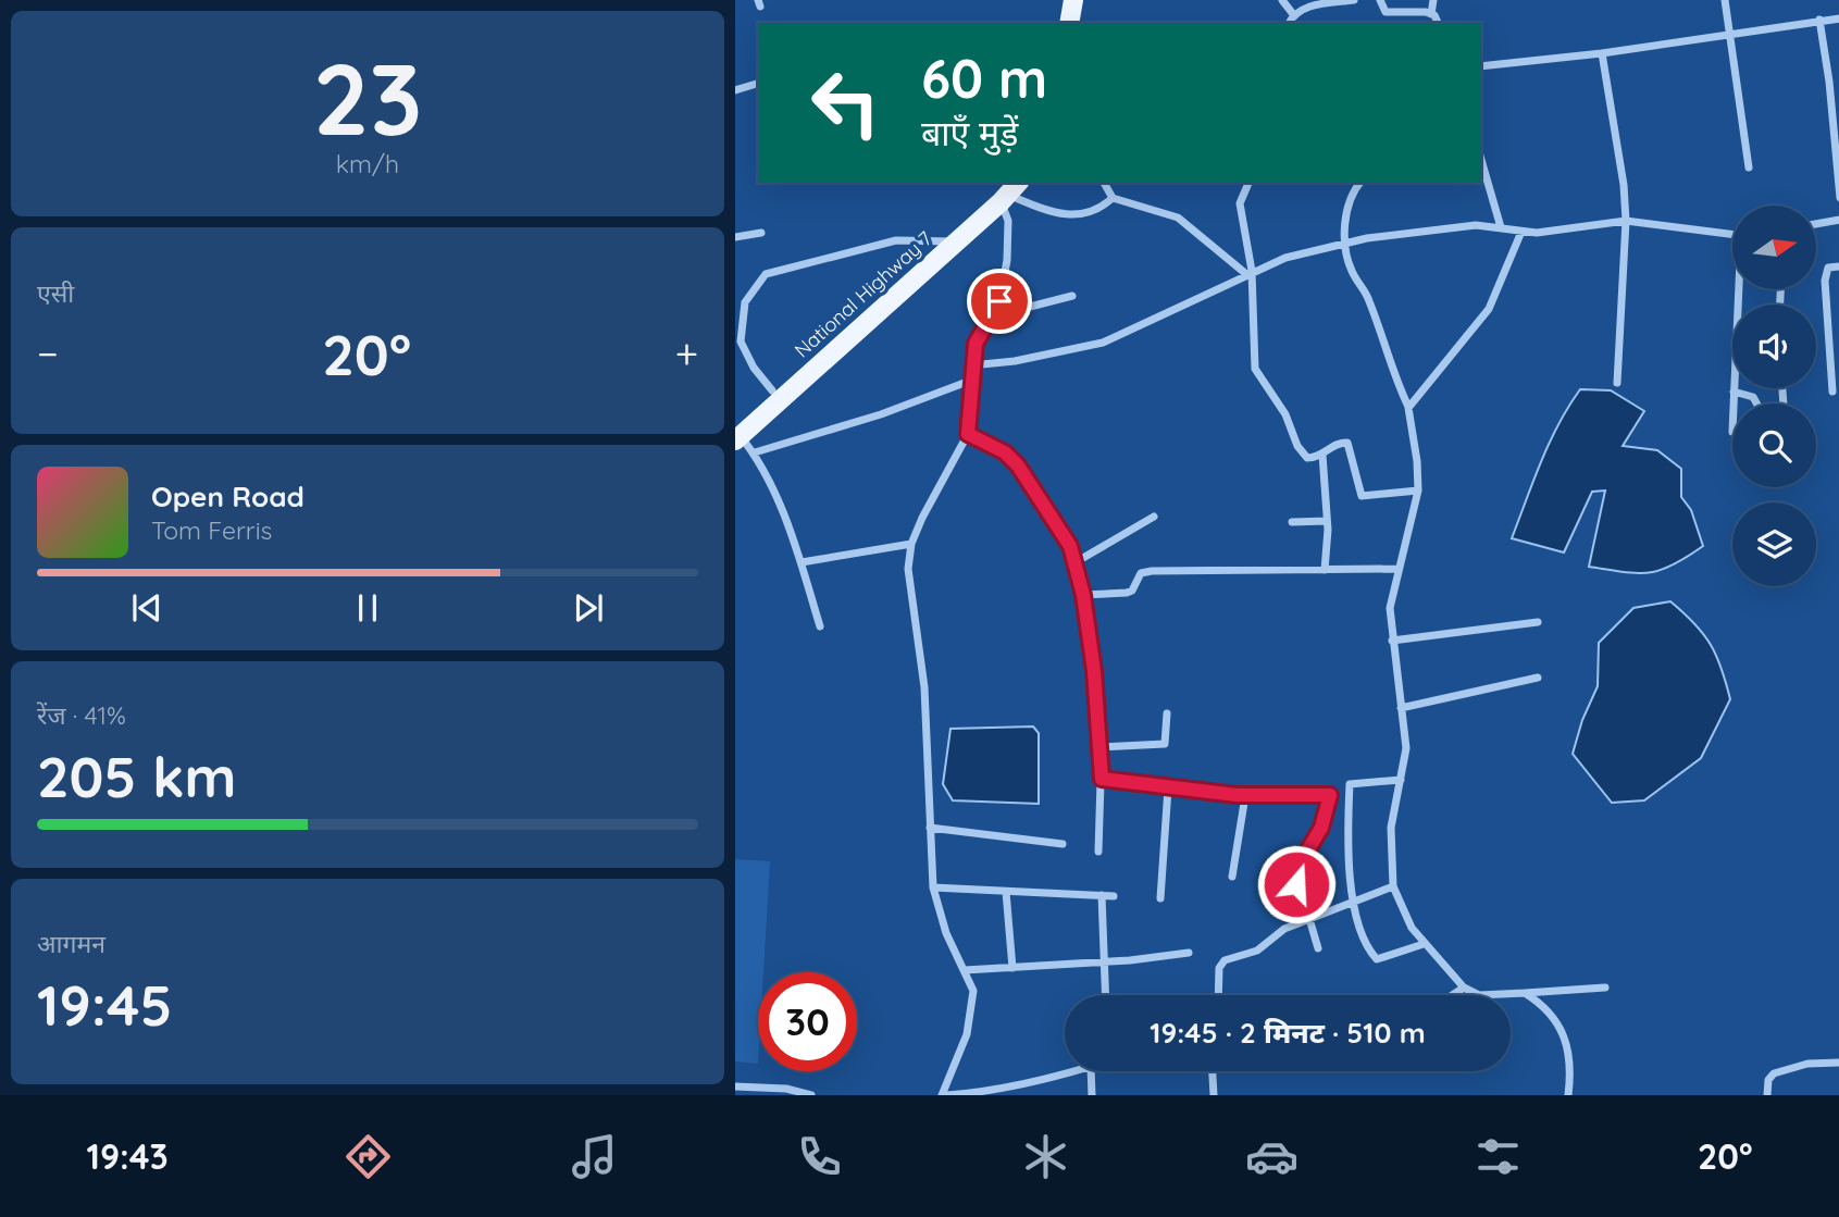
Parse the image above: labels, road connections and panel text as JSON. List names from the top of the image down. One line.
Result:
{"streets":{"main road":["National Highway 7"]},"north":"right","page":{"tile":[["23","km/h"],"एसी",["रेंज · 41%","205 km"],["आगमन","19:45"]],"turn":["60 m","बाएँ मुड़ें"],"heat":["−","20°","+"],"song":["Open Road","Tom Ferris"],"limit":"30","trip":"19:45 · 2 मिनट · 510 m","tabs":["19:43","20°"]}}
